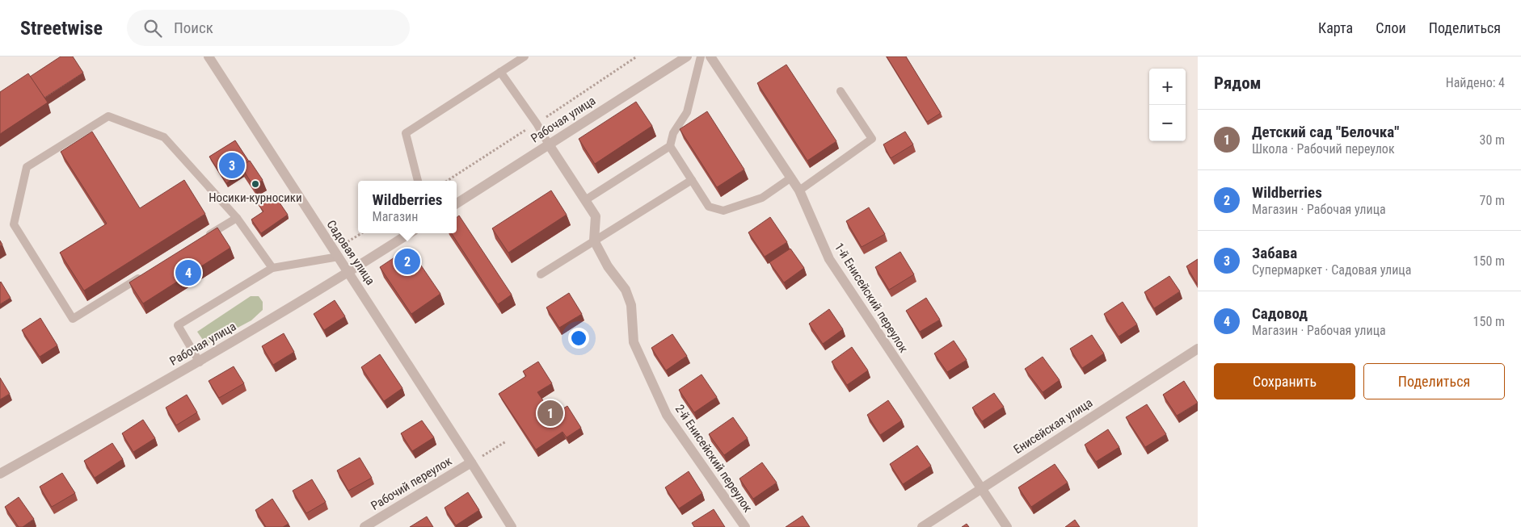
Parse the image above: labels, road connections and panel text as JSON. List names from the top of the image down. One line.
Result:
{"streets":{"street":["Рабочая улица","Садовая улица","1-й Енисейский переулок","Енисейская улица","2-й Енисейский переулок","Рабочий переулок"]},"crossings":[["Рабочая улица","Садовая улица"],["Садовая улица","Рабочий переулок"],["1-й Енисейский переулок","Енисейская улица"]],"places":["Носики-курносики"],"page":{"header":"Streetwise","search":"Поиск","nav":["Карта","Слои","Поделиться"],"heading":["Рядом","Найдено: 4"],"map_buttons":["+","−"],"list":[{"mark":"1","name":"Детский сад \"Белочка\"","note":"Школа · Рабочий переулок","value":"30 m"},{"mark":"2","name":"Wildberries","note":"Магазин · Рабочая улица","value":"70 m"},{"mark":"3","name":"Забава","note":"Супермаркет · Садовая улица","value":"150 m"},{"mark":"4","name":"Садовод","note":"Магазин · Рабочая улица","value":"150 m"}],"pins":["3","2","4","1"],"popup":["Wildberries","Магазин"],"buttons":["Сохранить","Поделиться"]}}
